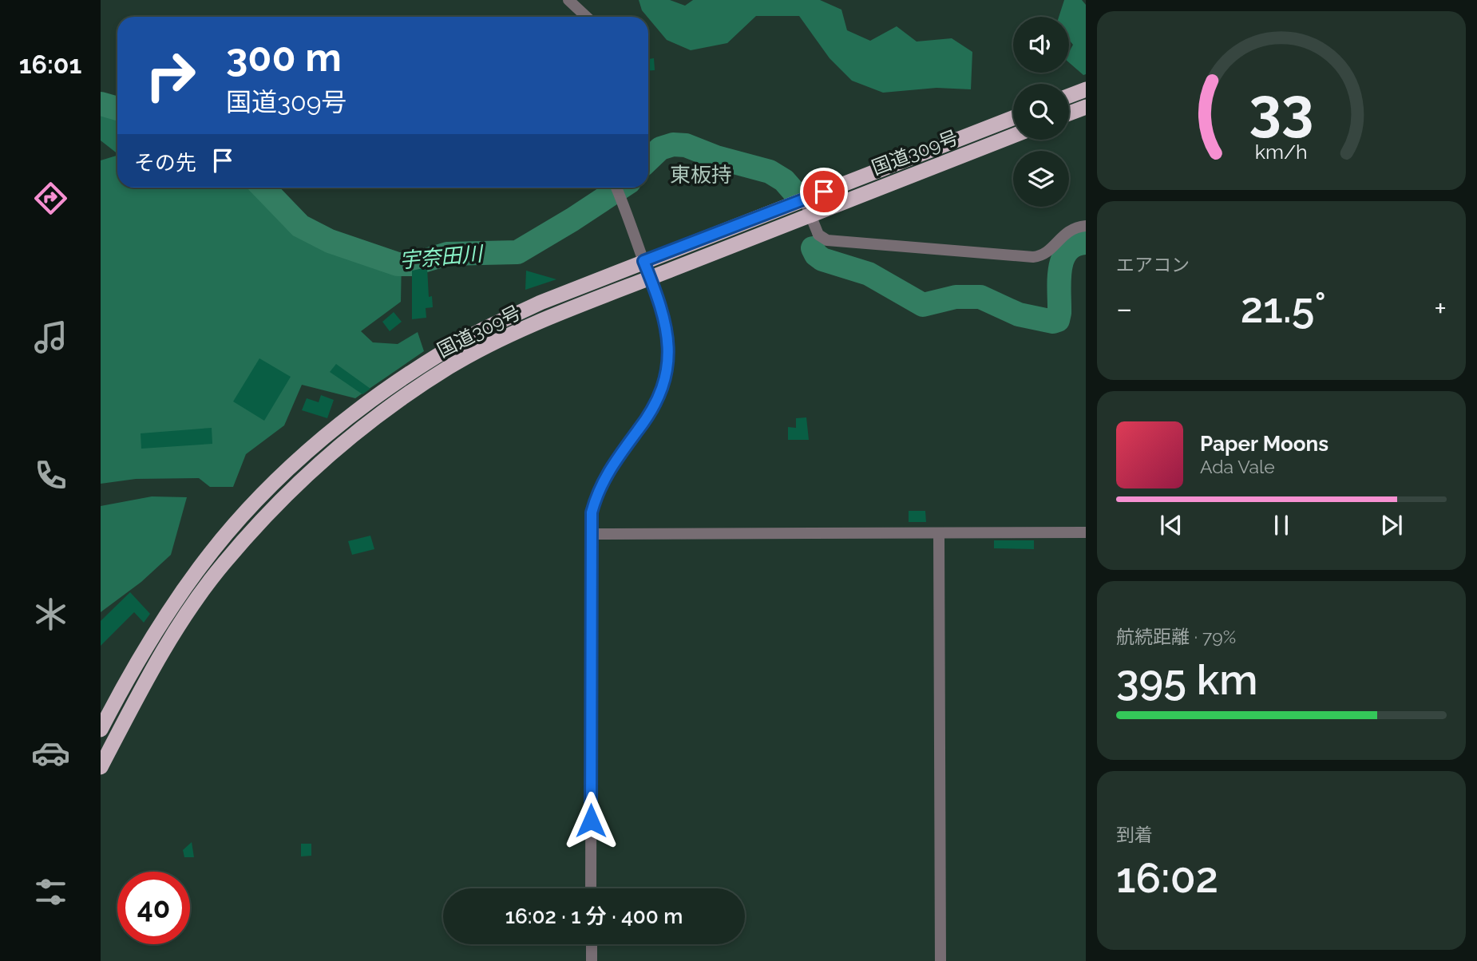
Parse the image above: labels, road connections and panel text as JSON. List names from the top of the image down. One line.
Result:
{"streets":{"highway":["国道309号"]},"districts":["東板持"],"water":["宇奈田川"],"page":{"tabs":"16:01","turn":["300 m","国道309号"],"then":"その先","tile":["エアコン",["航続距離 · 79%","395 km"],["到着","16:02"]],"heat":["−","21.5°","+"],"song":["Paper Moons","Ada Vale"],"limit":"40","trip":"16:02 · 1 分 · 400 m","gauge":["33","km/h"]}}
